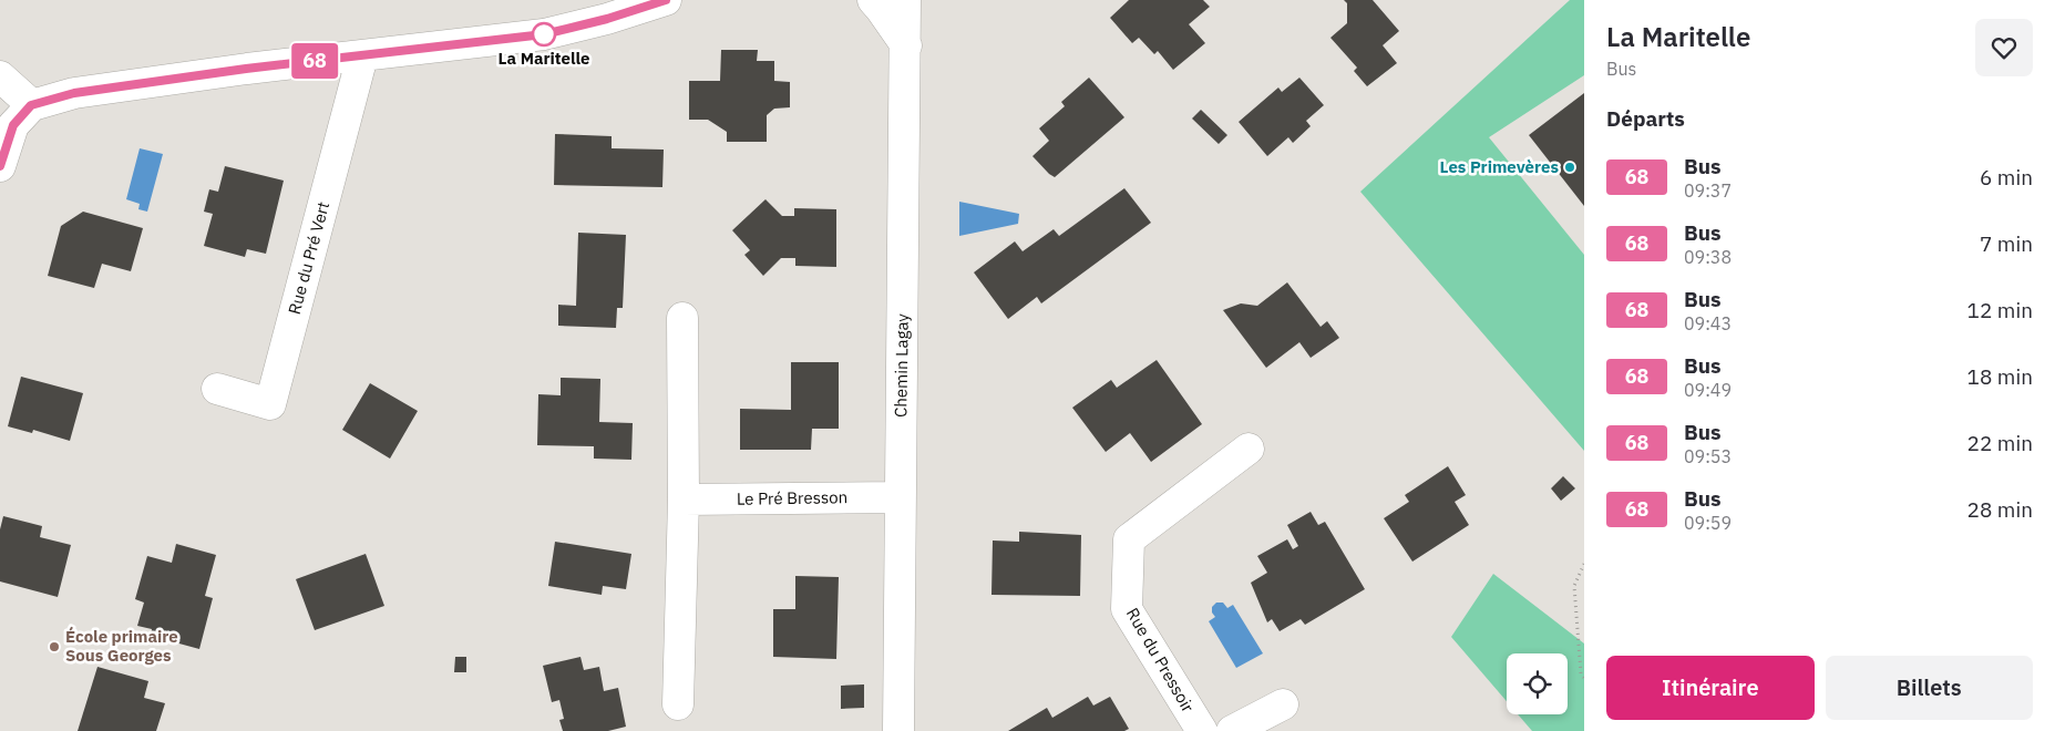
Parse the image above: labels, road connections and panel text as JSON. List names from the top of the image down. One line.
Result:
{"streets":{"street":["Rue du Pré Vert","Chemin Lagay","Le Pré Bresson","Rue du Pressoir"]},"crossings":[["Chemin Lagay","Le Pré Bresson"]],"places":["La Maritelle","Les Primevères","École primaire Sous Georges"],"lines":["bus line 68"],"page":{"on_map":"68","heading":[["La Maritelle","Bus"],"Départs"],"list":[{"mark":"68","name":"Bus","note":"09:37","value":"6 min"},{"mark":"68","name":"Bus","note":"09:38","value":"7 min"},{"mark":"68","name":"Bus","note":"09:43","value":"12 min"},{"mark":"68","name":"Bus","note":"09:49","value":"18 min"},{"mark":"68","name":"Bus","note":"09:53","value":"22 min"},{"mark":"68","name":"Bus","note":"09:59","value":"28 min"}],"buttons":["Itinéraire","Billets"]}}
